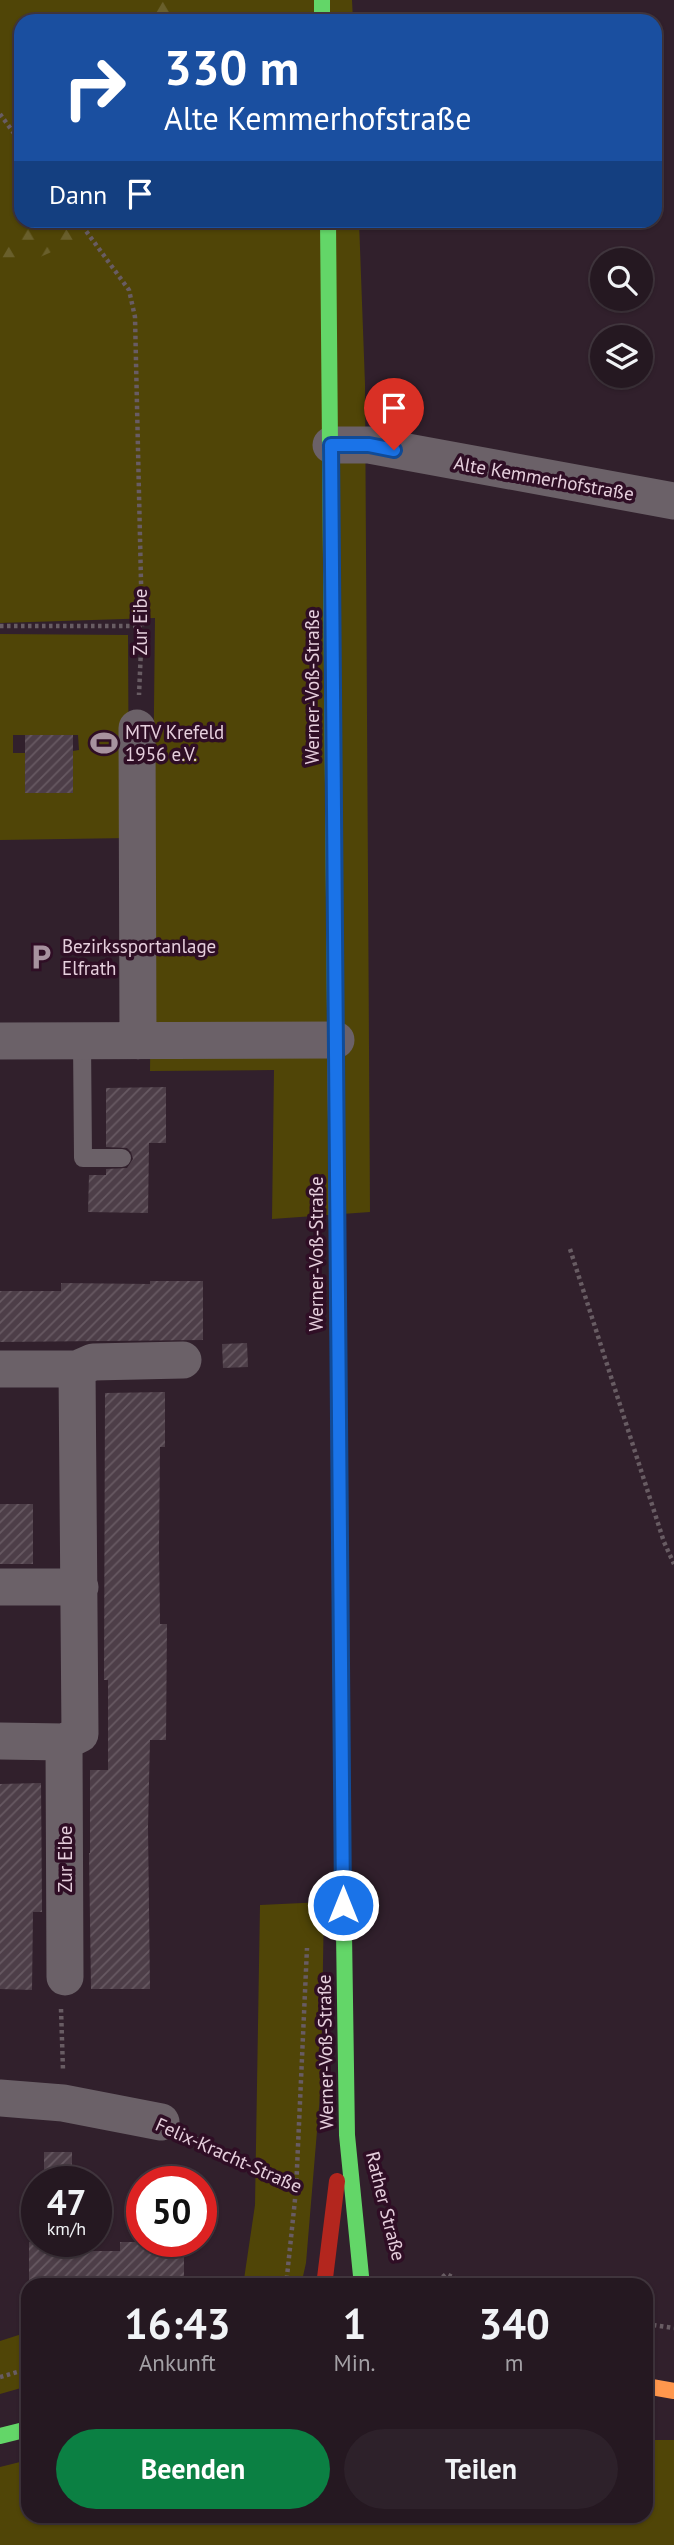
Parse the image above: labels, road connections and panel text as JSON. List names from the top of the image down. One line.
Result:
{"streets":{"main road":["Werner-Voß-Straße","Rather Straße"],"street":["Alte Kemmerhofstraße","Zur Eibe","Felix-Kracht-Straße"]},"crossings":[["Alte Kemmerhofstraße","Werner-Voß-Straße"],["Werner-Voß-Straße","Rather Straße"]],"places":{"sports":["MTV Krefeld 1956 e.V."],"parking":["Bezirkssportanlage Elfrath"]},"page":{"turn":["330 m","Alte Kemmerhofstraße"],"then":"Dann","speed":"47 km/h","limit":"50","eta":["16:43","Ankunft","1","Min.","340","m"],"buttons":["Beenden","Teilen"]}}
